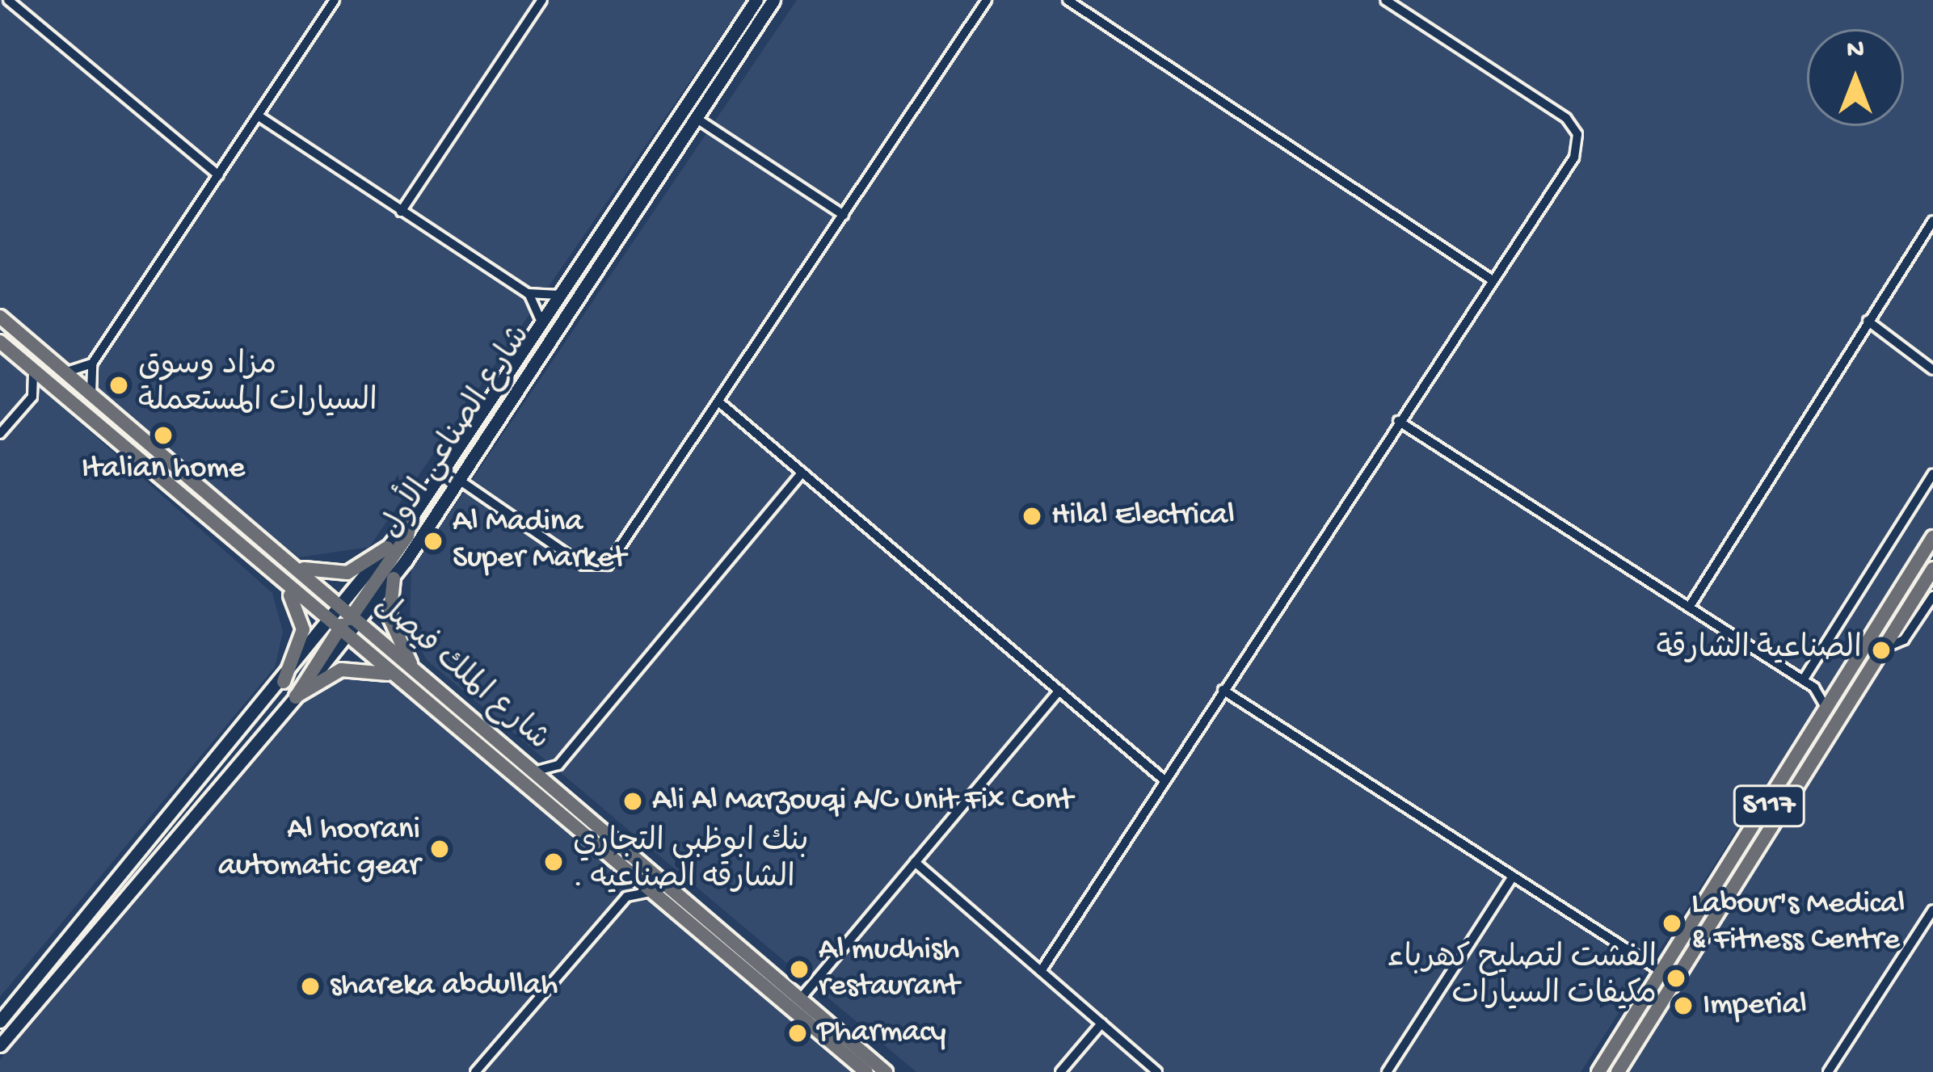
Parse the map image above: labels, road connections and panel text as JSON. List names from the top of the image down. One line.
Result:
{"streets":{"main road":["شارع الصناعي الأول","شارع الملك فيصل","S117"]},"crossings":[["شارع الصناعي الأول","شارع الملك فيصل"]],"places":["مزاد وسوق السيارات المستعملة","Italian home","Hilal Electrical","Al Madina Super Market","الصناعية الشارقة","Ali Al Marzouqi A/C Unit Fix Cont","Al hoorani automatic gear","بنك ابوظبي التجاري . الشارقه الصناعيه","Labour's Medical & Fitness Centre","Al mudhish restaurant","الفشت لتصلیح کھرباء مکیفات السیارات","shareka abdullah","Imperial","Pharmacy"],"north":"top"}
